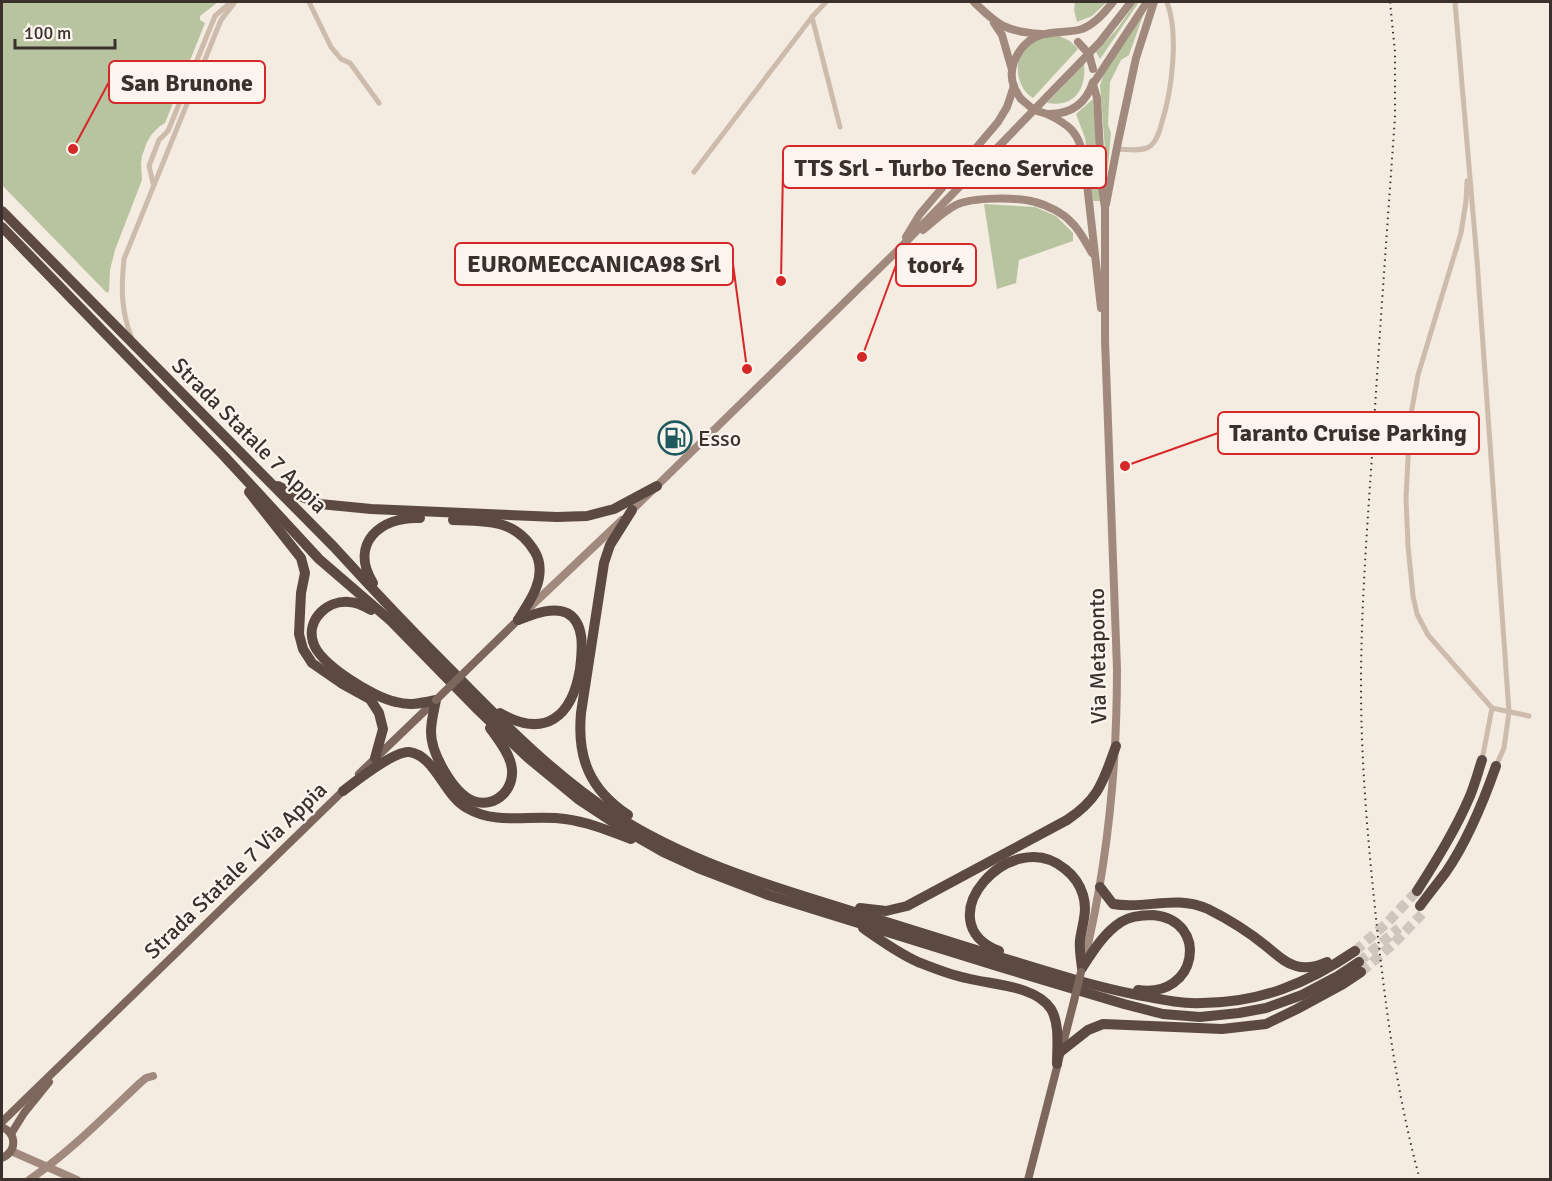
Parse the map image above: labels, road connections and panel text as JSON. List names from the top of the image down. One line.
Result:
{"streets":{"highway":["Strada Statale 7 Appia"],"main road":["Via Metaponto","Strada Statale 7 Via Appia"]},"places":{"other":["San Brunone","TTS Srl - Turbo Tecno Service","toor4","EUROMECCANICA98 Srl","Taranto Cruise Parking"],"fuel station":["Esso"]},"scale_bar":"100 m"}
